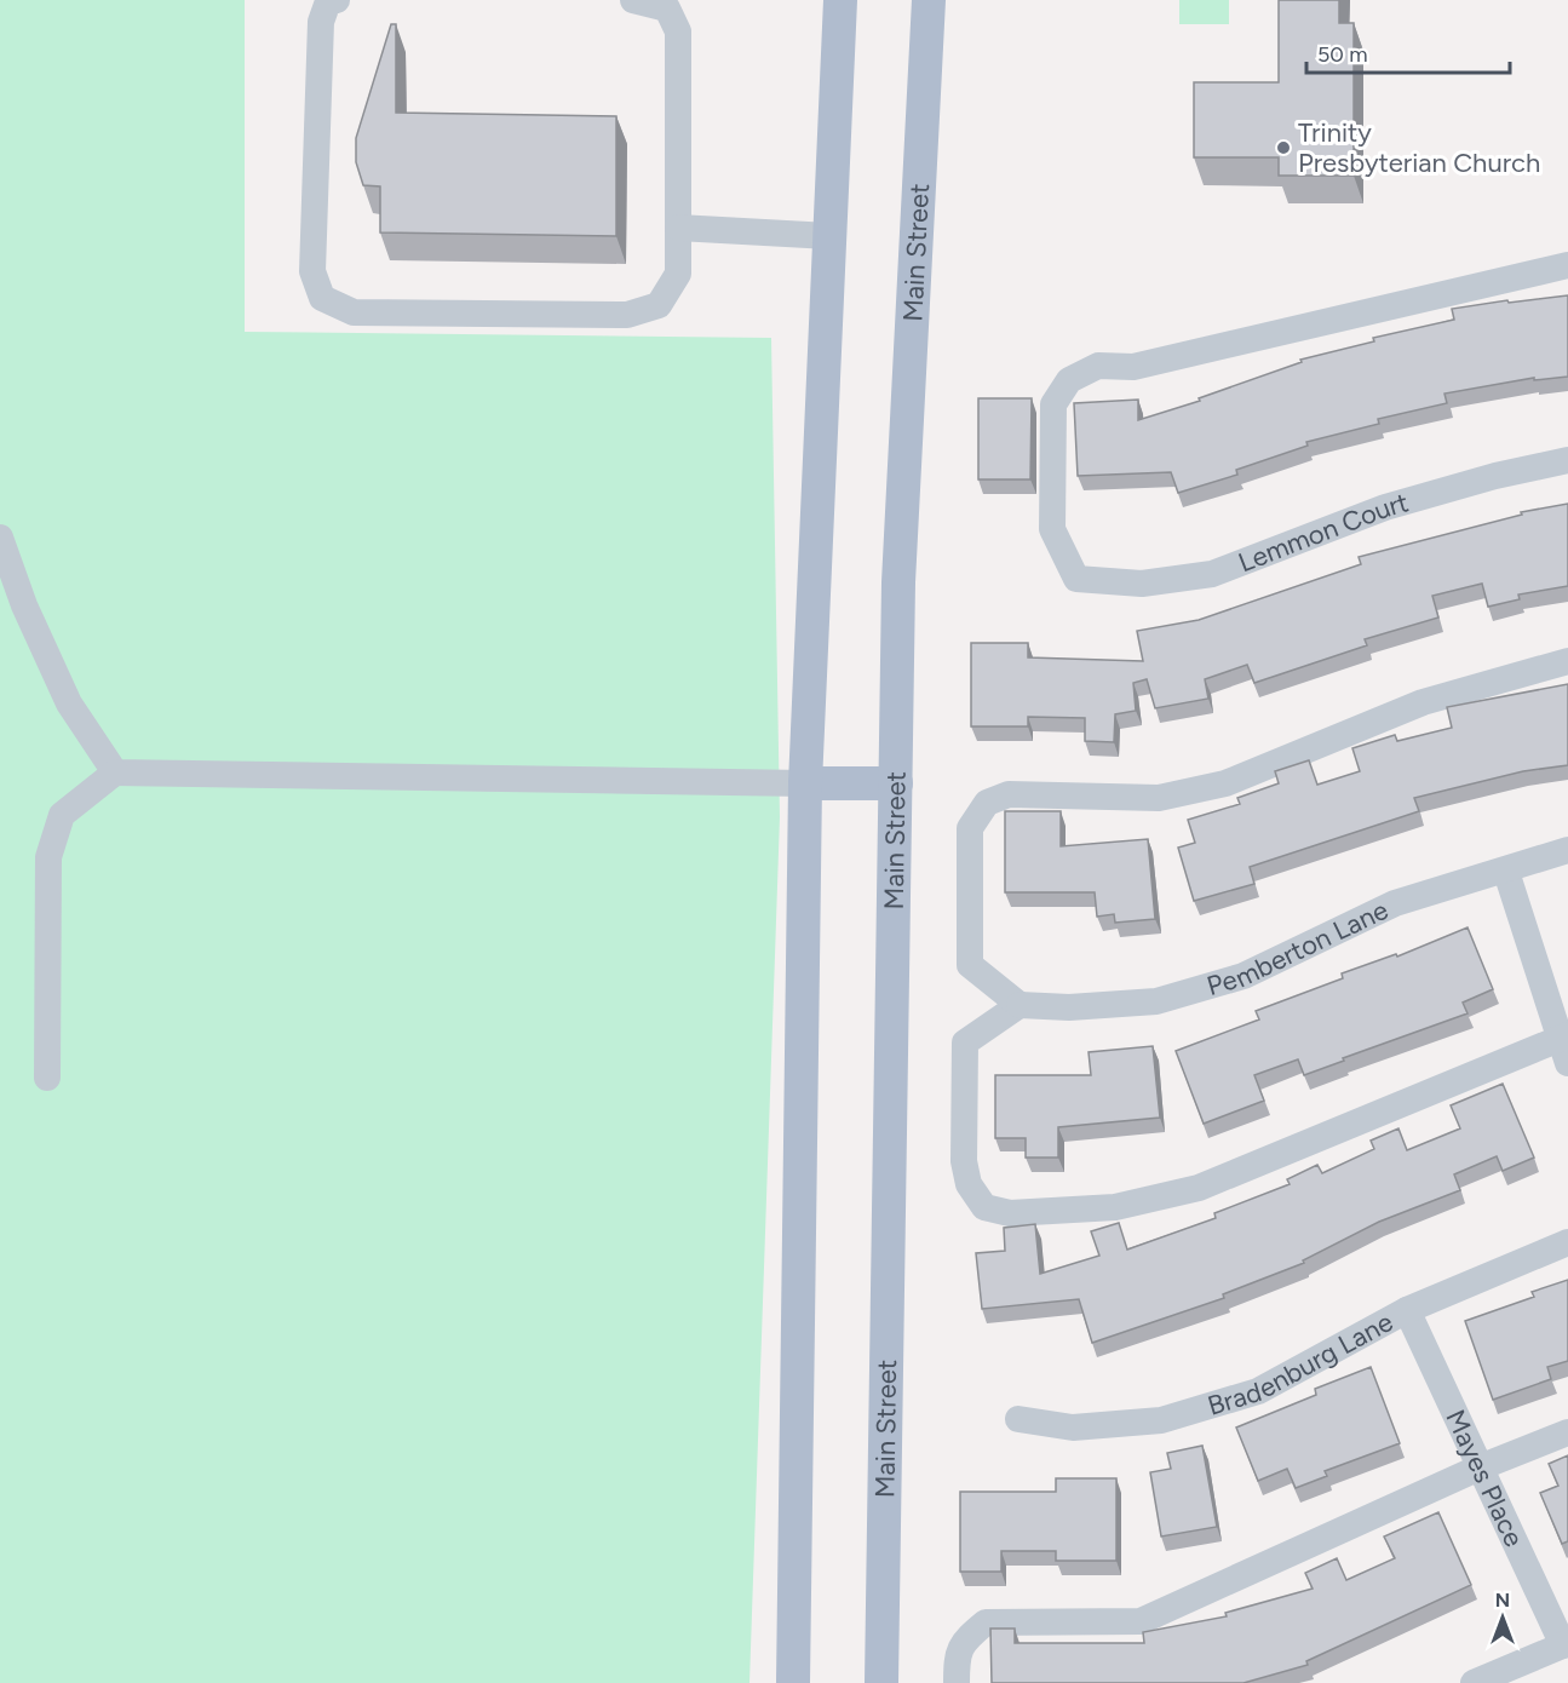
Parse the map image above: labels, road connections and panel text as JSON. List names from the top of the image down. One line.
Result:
{"streets":{"main road":["Main Street"],"street":["Lemmon Court","Pemberton Lane","Bradenburg Lane","Mayes Place"]},"crossings":[["Bradenburg Lane","Mayes Place"]],"places":["Trinity Presbyterian Church"],"scale_bar":"50 m","north":"top"}
